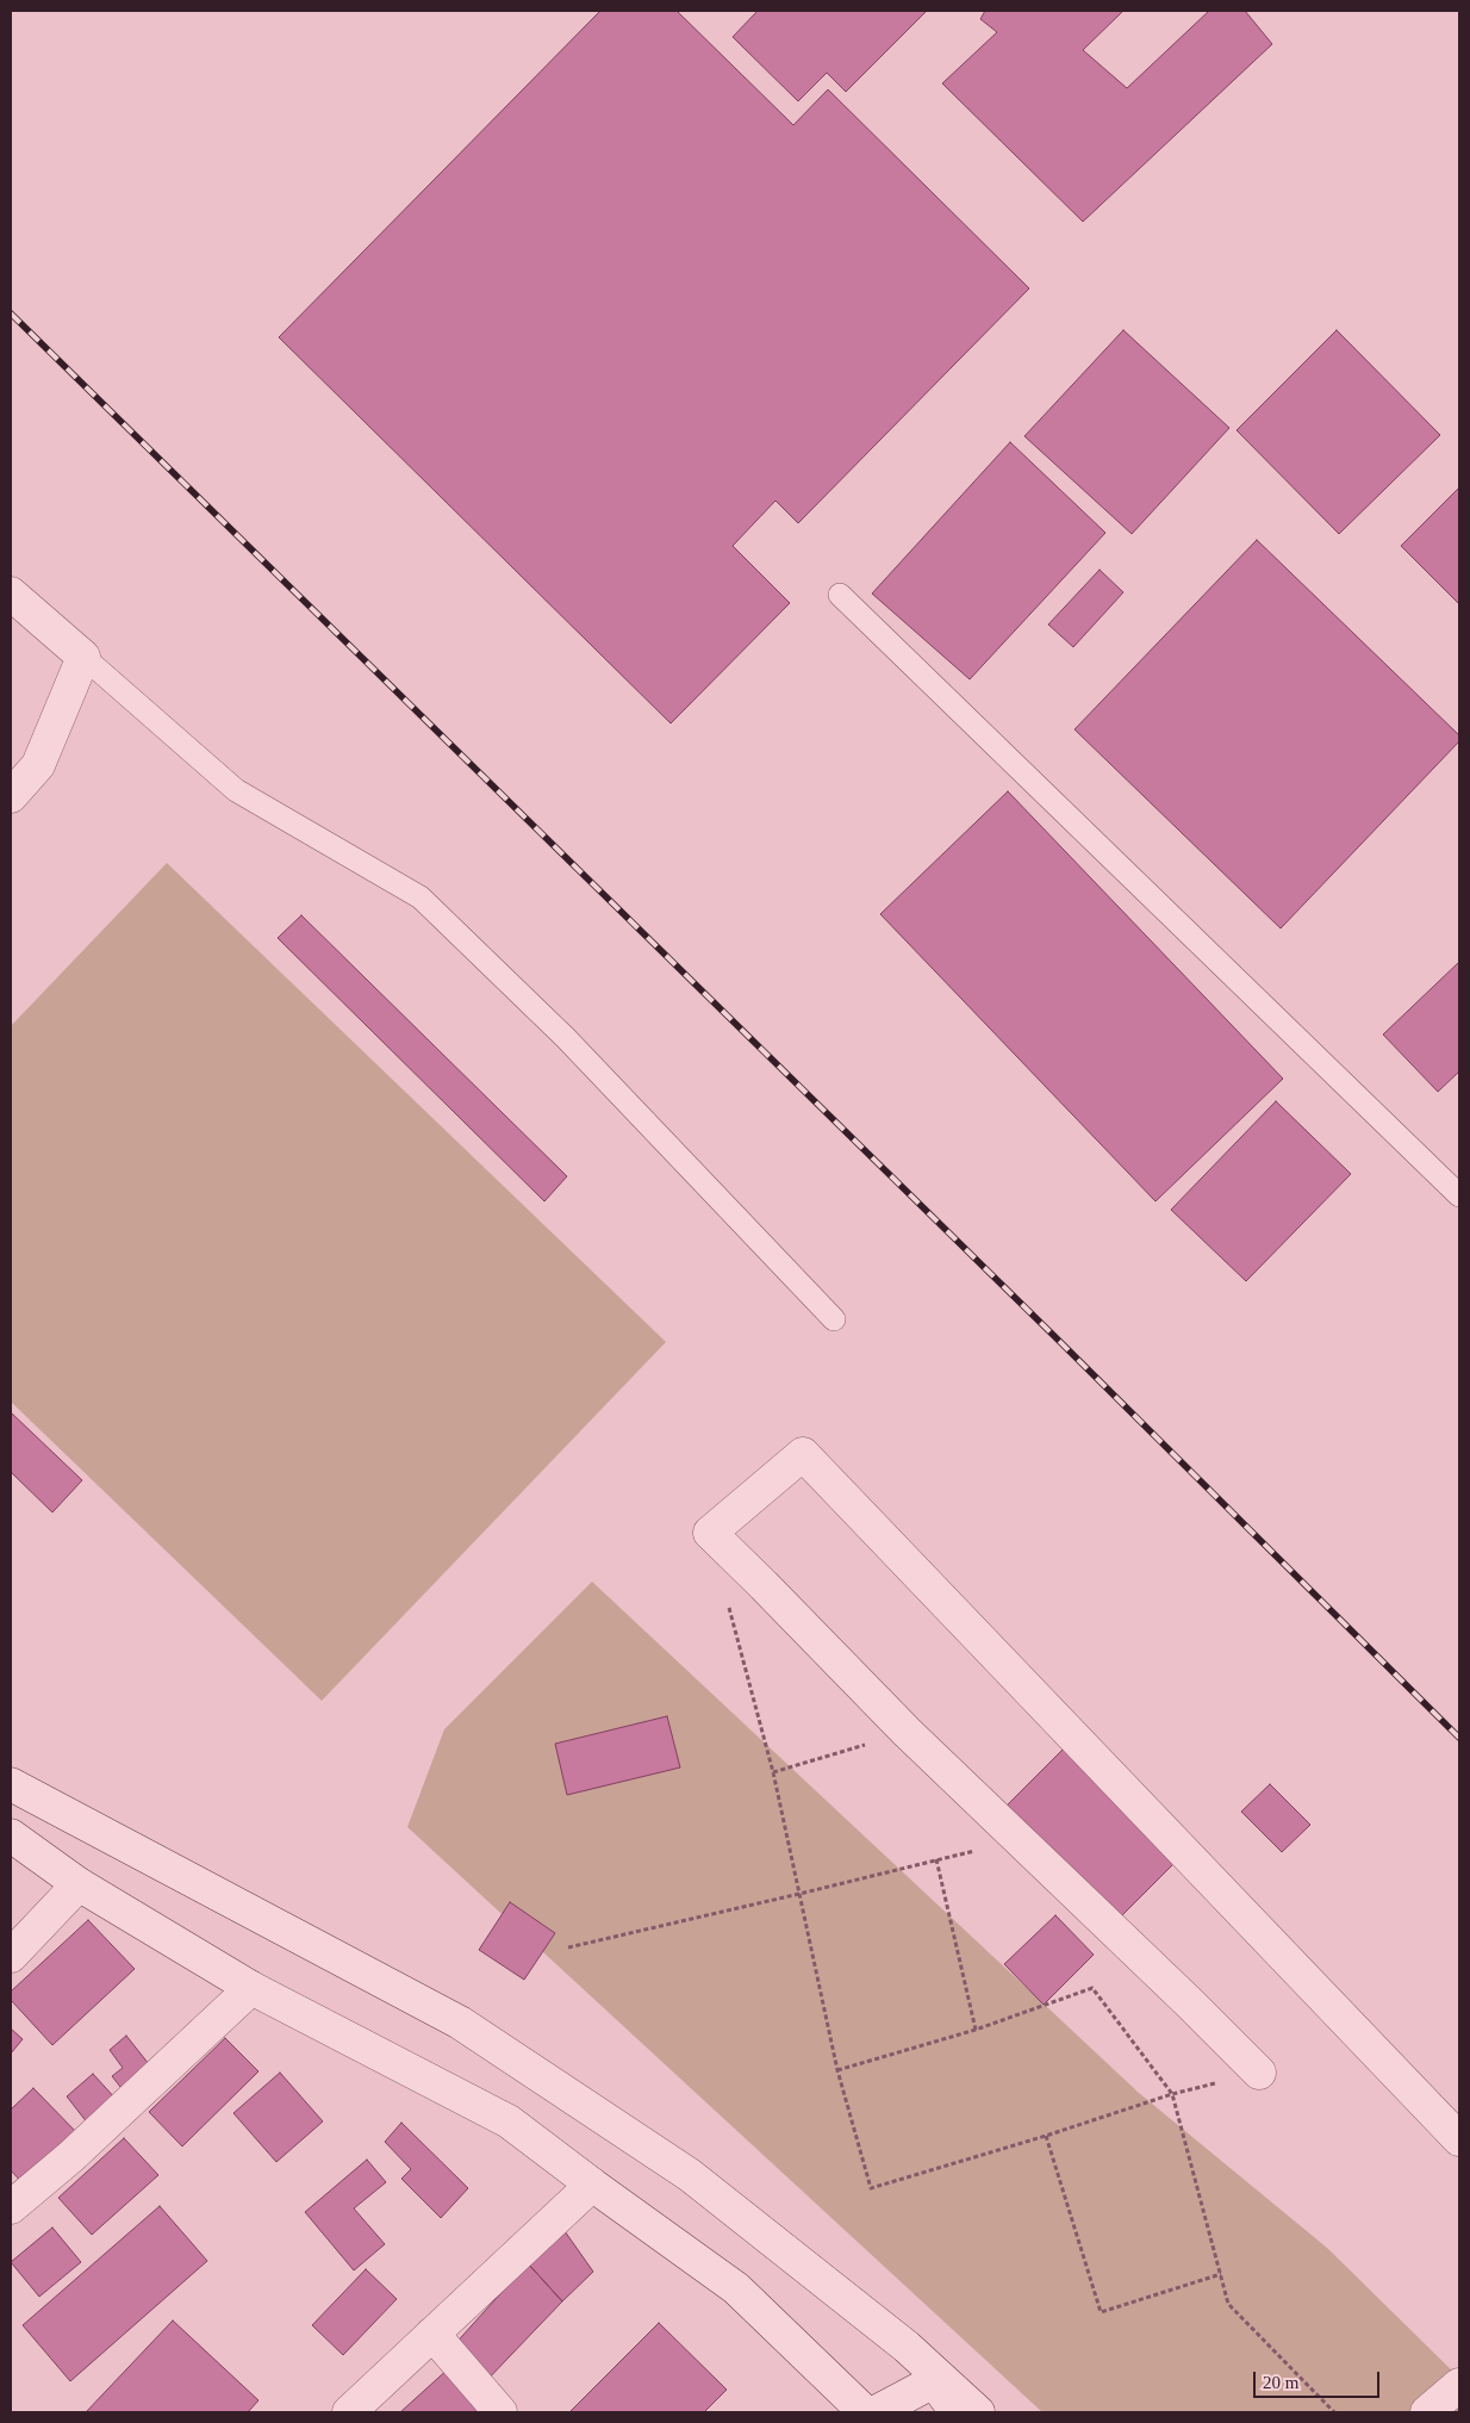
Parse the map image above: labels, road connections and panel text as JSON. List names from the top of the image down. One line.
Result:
{"scale_bar":"20 m"}
